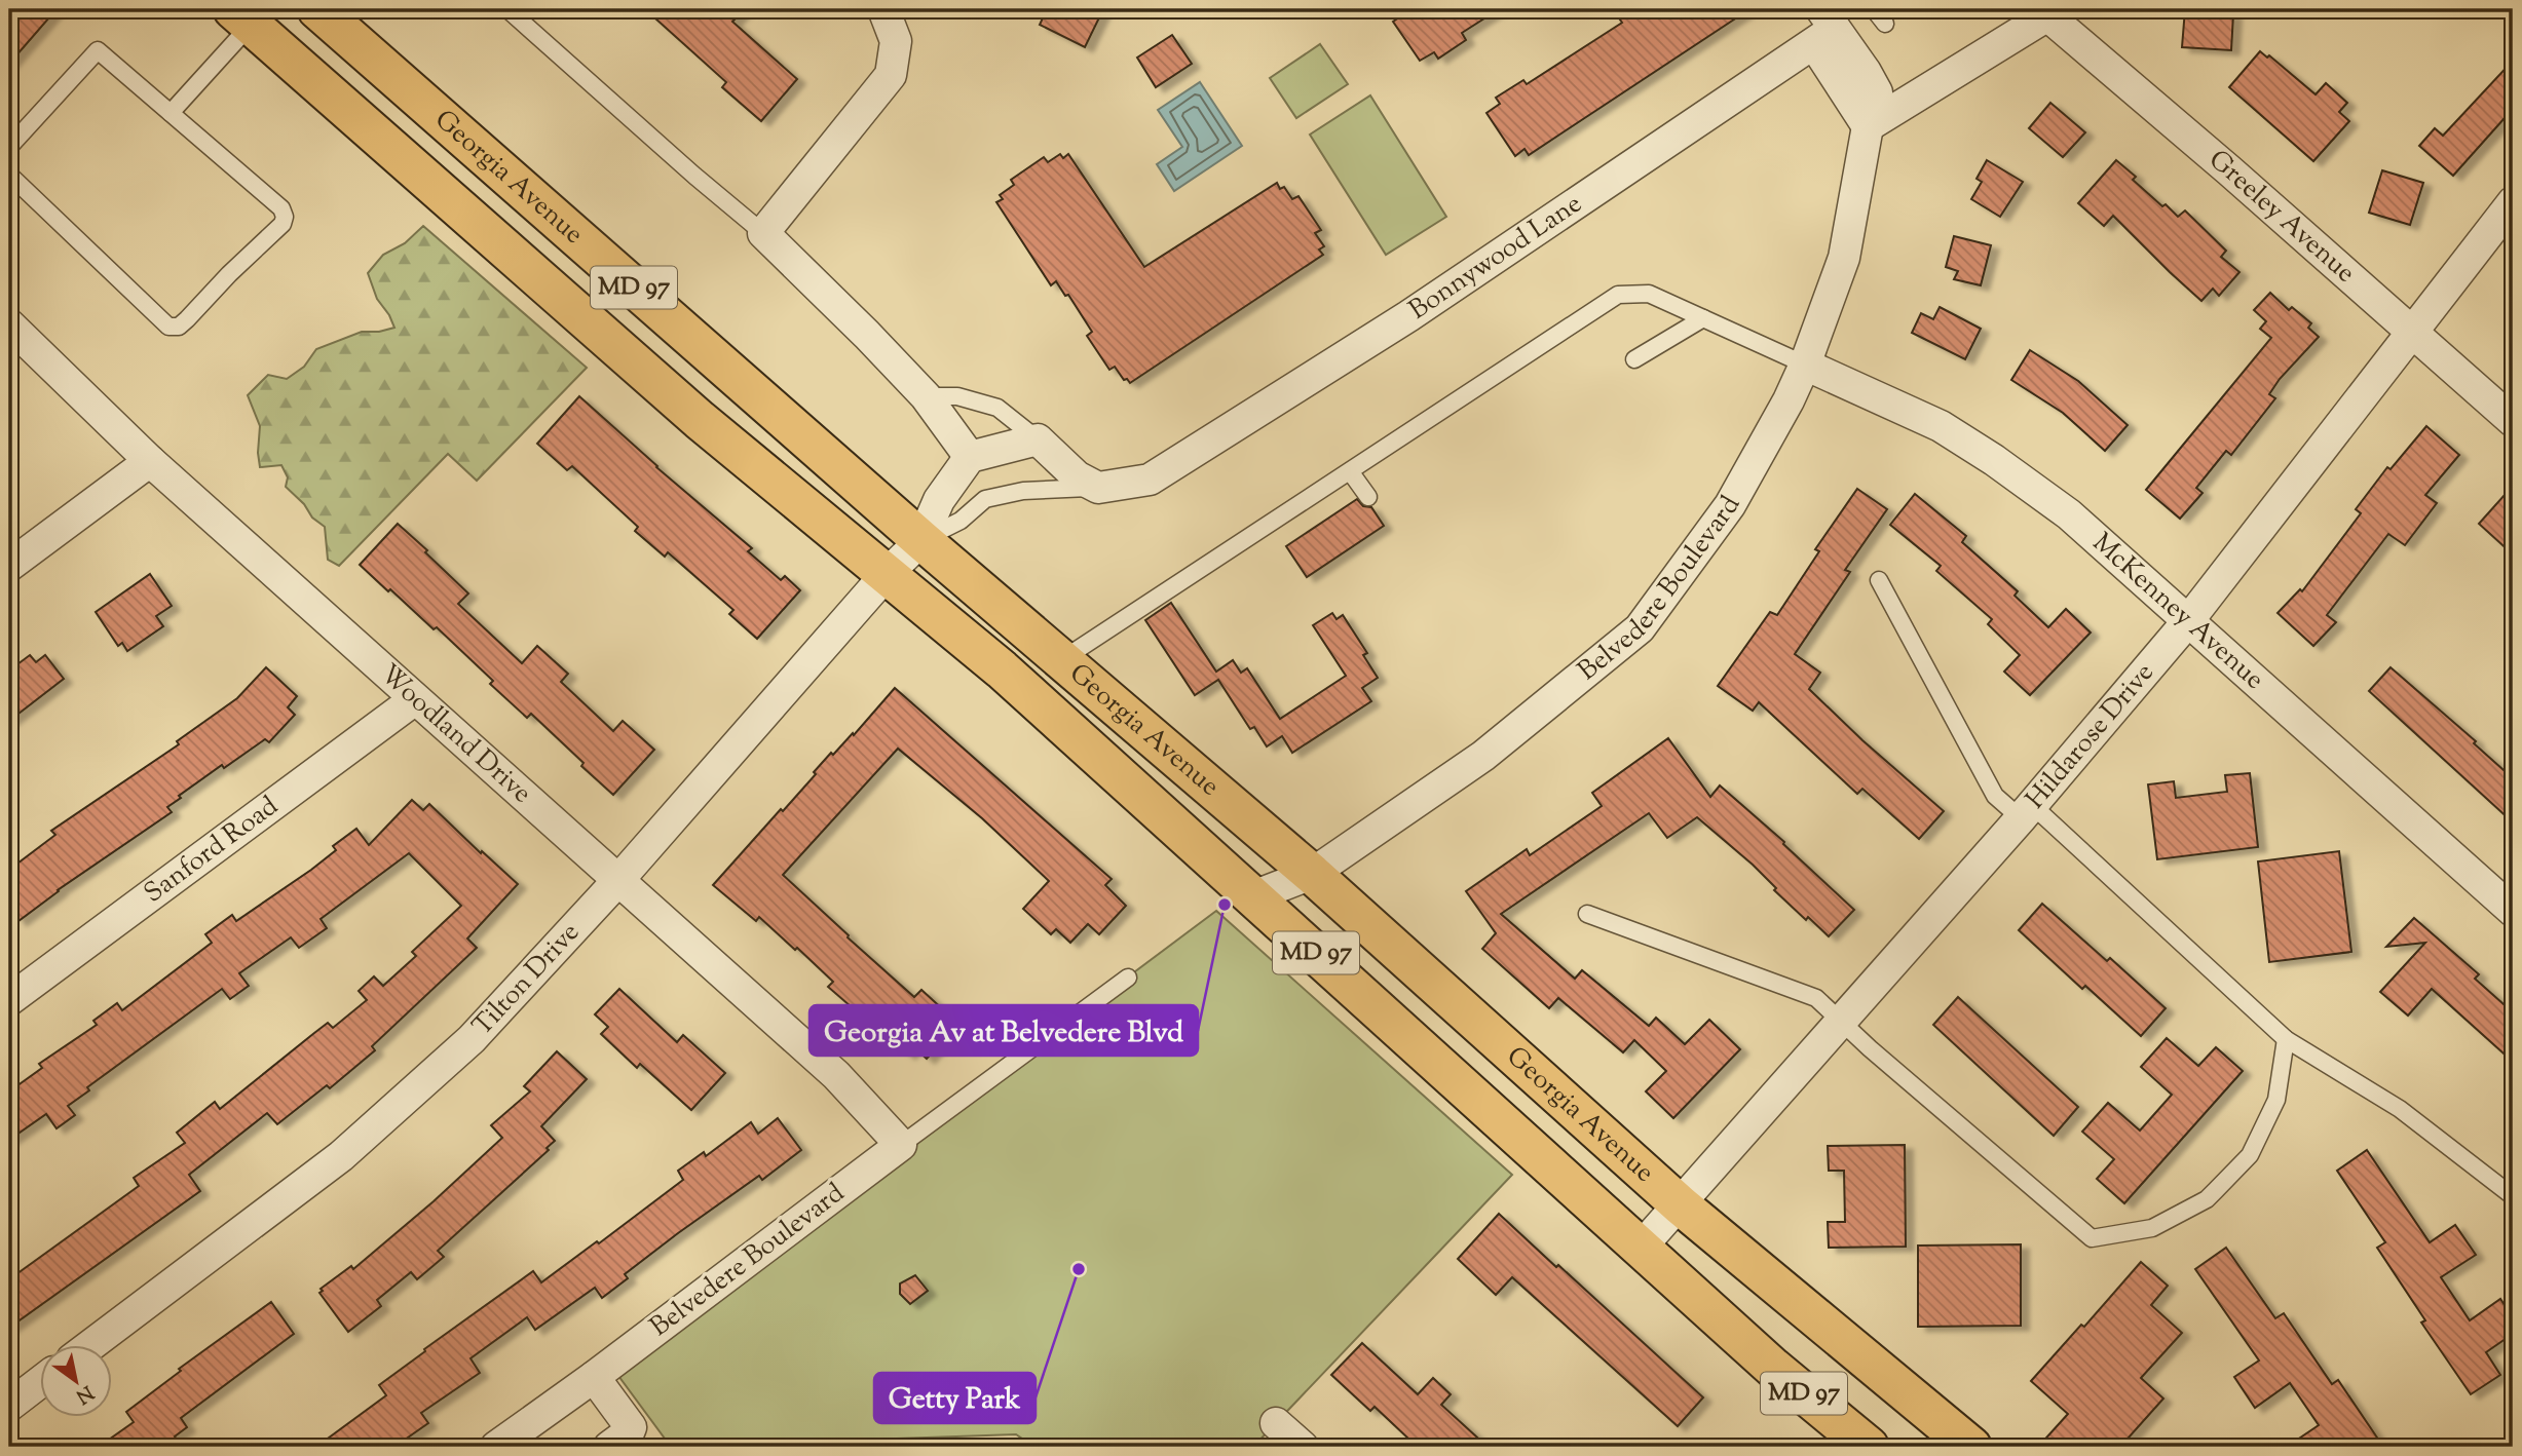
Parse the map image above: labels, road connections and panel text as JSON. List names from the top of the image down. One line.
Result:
{"streets":{"main road":["Georgia Avenue","MD 97"],"street":["Greeley Avenue","Bonnywood Lane","Belvedere Boulevard","McKenney Avenue","Woodland Drive","Hildarose Drive","Sanford Road","Tilton Drive"]},"crossings":[["Georgia Avenue","Belvedere Boulevard"],["Georgia Avenue","Hildarose Drive"],["Georgia Avenue","Tilton Drive"],["Greeley Avenue","Hildarose Drive"],["Belvedere Boulevard","McKenney Avenue"],["Belvedere Boulevard","Woodland Drive"],["McKenney Avenue","Hildarose Drive"],["Woodland Drive","Sanford Road"],["Woodland Drive","Tilton Drive"]],"places":["Georgia Av at Belvedere Blvd","Getty Park"],"north":"bottom right"}
